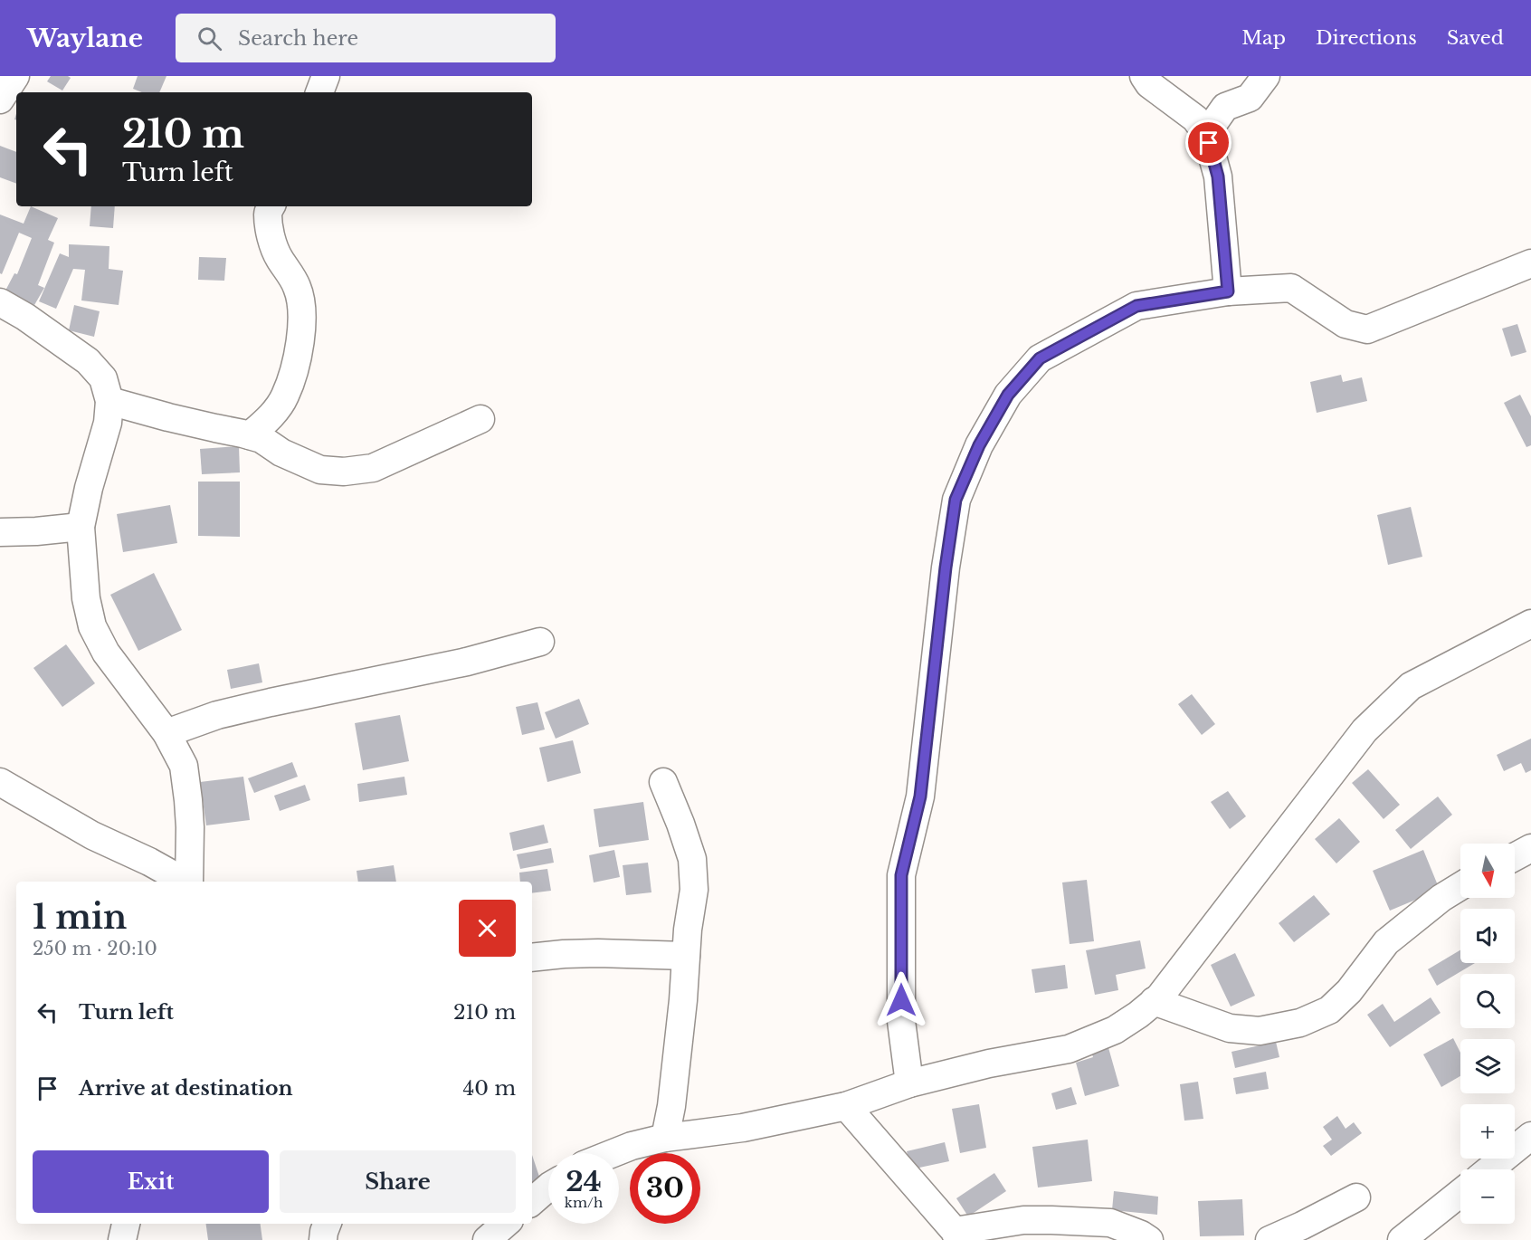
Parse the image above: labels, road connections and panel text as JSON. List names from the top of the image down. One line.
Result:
{"north":"bottom","page":{"header":"Waylane","search":"Search here","nav":["Map","Directions","Saved"],"turn":["210 m","Turn left"],"map_buttons":["+","−"],"heading":["1 min","250 m · 20:10"],"list":[{"name":"Turn left","value":"210 m"},{"name":"Arrive at destination","value":"40 m"}],"buttons":["Exit","Share"],"speed":"24 km/h","limit":"30"}}
